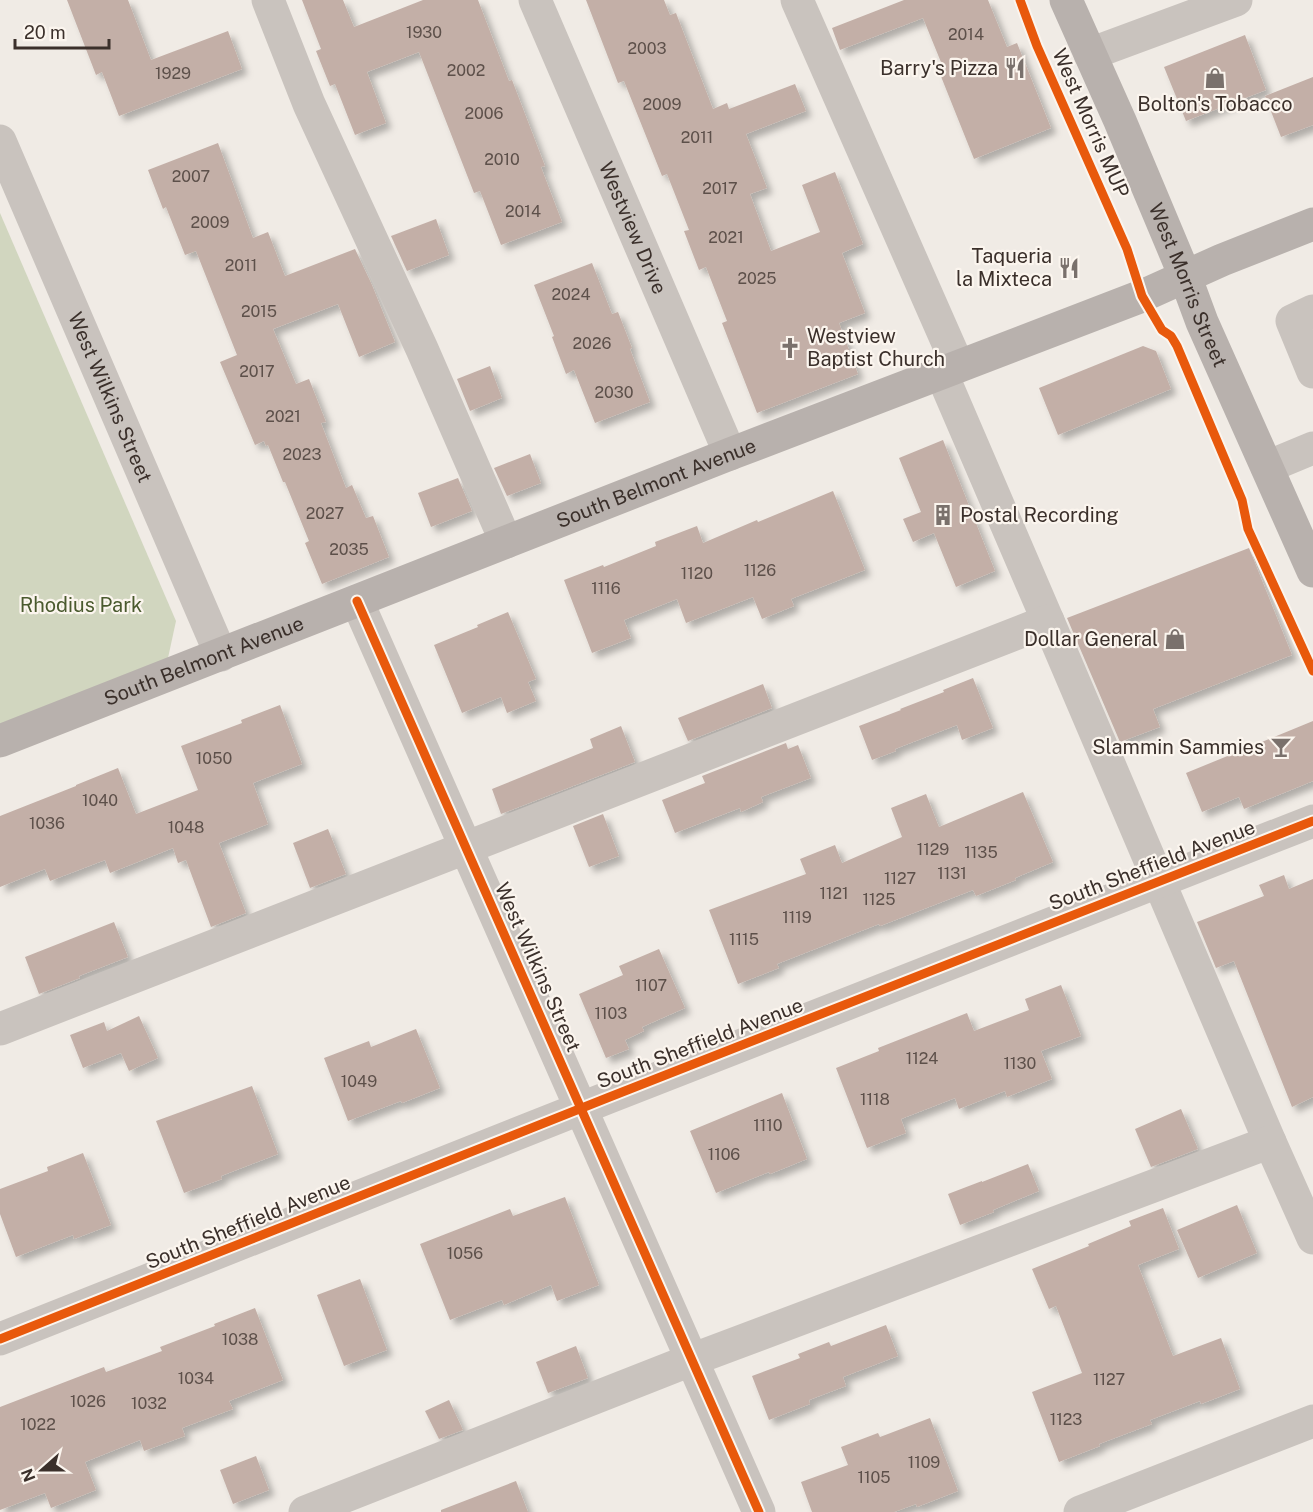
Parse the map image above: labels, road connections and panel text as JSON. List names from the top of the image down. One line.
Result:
{"streets":{"main road":["West Morris Street","South Belmont Avenue"],"street":["Westview Drive","West Wilkins Street","South Sheffield Avenue"],"cycle path":["West Morris MUP"]},"crossings":[["Westview Drive","South Belmont Avenue"],["West Morris Street","South Belmont Avenue"],["West Wilkins Street","South Belmont Avenue"],["West Wilkins Street","South Sheffield Avenue"]],"parks":["Rhodius Park"],"places":{"restaurant":["Barry's Pizza","Taqueria la Mixteca"],"shop":["Bolton's Tobacco","Dollar General"],"church":["Westview Baptist Church"],"building":["Postal Recording"],"bar":["Slammin Sammies"]},"house_numbers":["1930","2014","2003","2002","1929","2009","2006","2011","2010","2007","2017","2014","2009","2021","2011","2025","2024","2015","2026","2017","2030","2021","2023","2027","2035","1126","1120","1116","1050","1040","1036","1048","1129","1135","1131","1127","1121","1125","1119","1115","1107","1103","1124","1130","1049","1118","1110","1106","1056","1038","1034","1127","1026","1032","1123","1022","1109","1105"],"scale_bar":"20 m","north":"left"}
